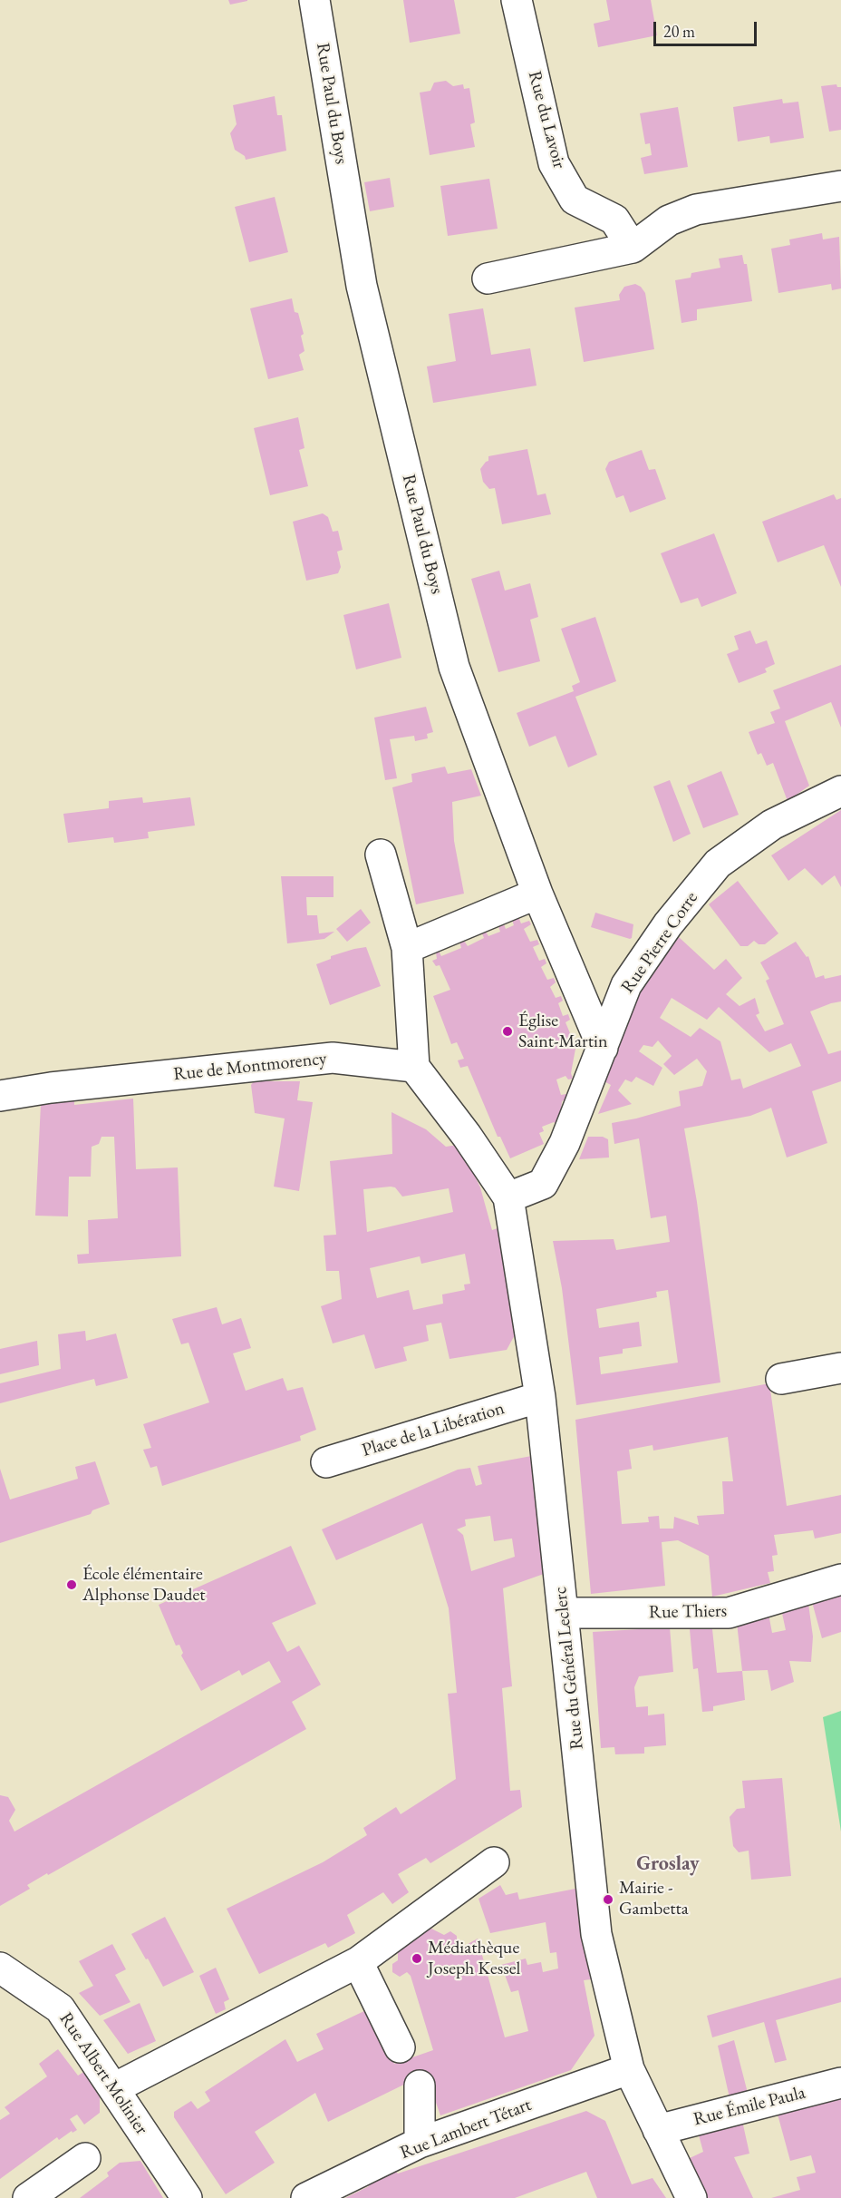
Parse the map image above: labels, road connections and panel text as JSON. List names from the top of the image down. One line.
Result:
{"streets":{"street":["Rue Paul du Boys","Rue du Lavoir","Rue Pierre Corre","Rue de Montmorency","Place de la Libération","Rue Thiers","Rue du Général Leclerc","Rue Albert Molinier","Rue Émile Paula","Rue Lambert Tétart"]},"crossings":[["Rue Paul du Boys","Rue Pierre Corre"],["Rue Pierre Corre","Rue du Général Leclerc"],["Rue de Montmorency","Rue du Général Leclerc"],["Place de la Libération","Rue du Général Leclerc"],["Rue Thiers","Rue du Général Leclerc"],["Rue du Général Leclerc","Rue Émile Paula"],["Rue du Général Leclerc","Rue Lambert Tétart"]],"districts":["Groslay"],"places":["Église Saint-Martin","École élémentaire Alphonse Daudet","Mairie - Gambetta","Médiathèque Joseph Kessel"],"scale_bar":"20 m"}
